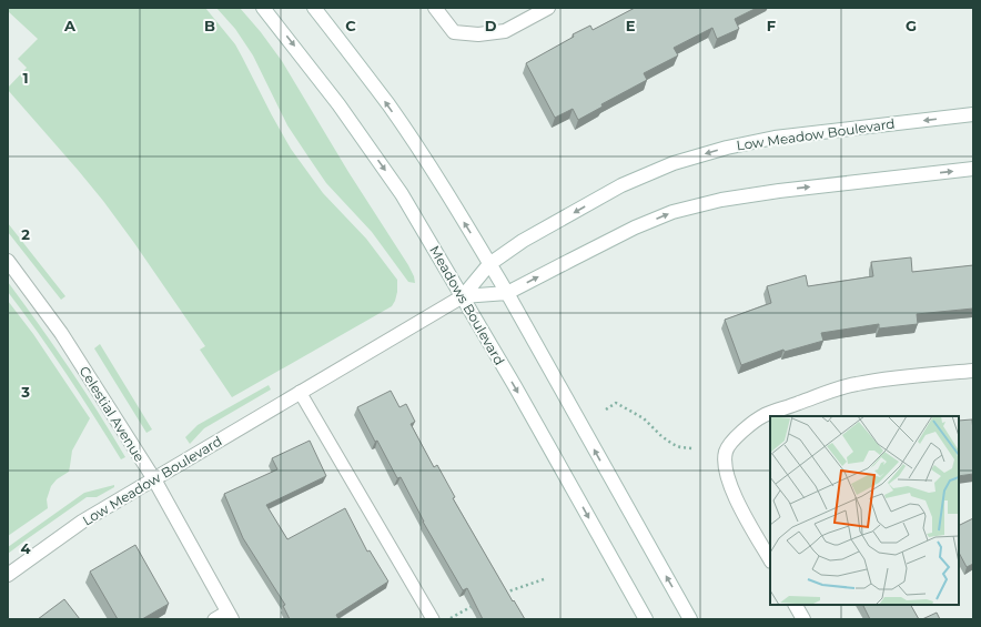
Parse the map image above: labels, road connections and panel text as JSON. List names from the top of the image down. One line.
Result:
{"streets":{"street":["Low Meadow Boulevard","Meadows Boulevard","Celestial Avenue"]},"crossings":[["Low Meadow Boulevard","Meadows Boulevard"],["Low Meadow Boulevard","Celestial Avenue"]],"grid":{"columns":["A","B","C","D","E","F","G"],"rows":["1","2","3","4"]}}
